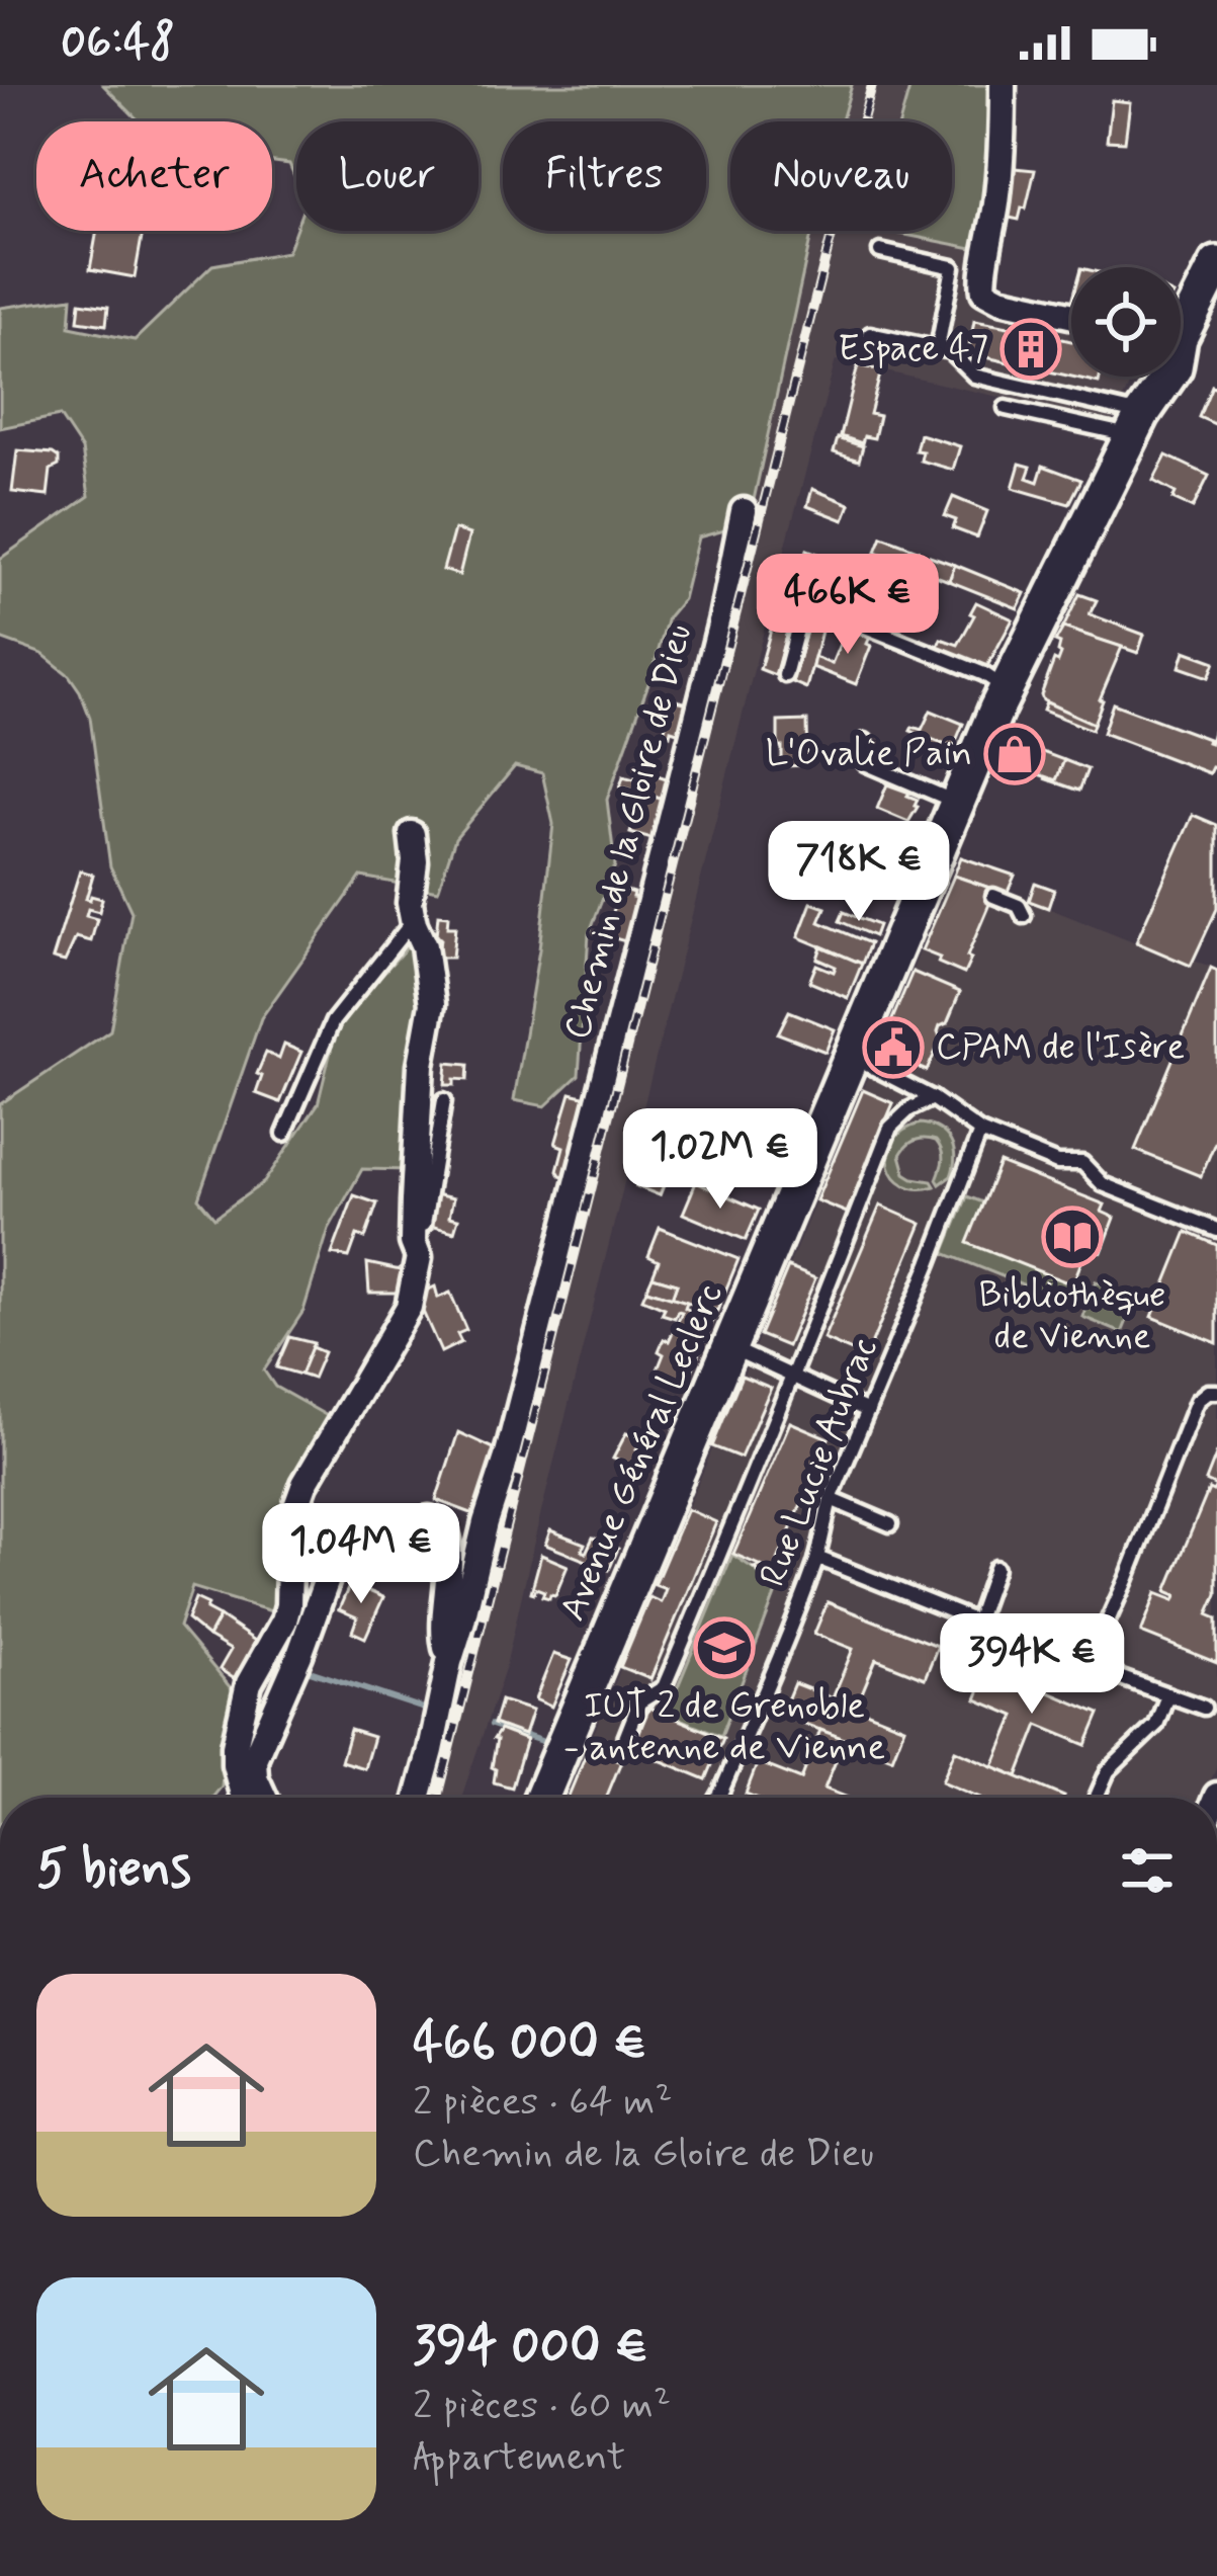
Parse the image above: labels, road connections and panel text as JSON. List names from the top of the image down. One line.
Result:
{"streets":{"main road":["Avenue Général Leclerc"],"street":["Chemin de la Gloire de Dieu"],"lane":["Rue Lucie Aubrac"]},"places":{"building":["Espace 47"],"shop":["L'Ovalie Pain"],"public building":["CPAM de l'Isère"],"library":["Bibliothèque de Vienne"],"school or university":["IUT 2 de Grenoble - antenne de Vienne"]},"page":{"status":"06:48","chip":["Acheter","Louer","Filtres","Nouveau"],"price":["466K €","718K €","1.02M €","1.04M €","394K €"],"heading":"5 biens","list":[{"name":"466 000 €","note":"2 pièces · 64 m² · Chemin de la Gloire de Dieu"},{"name":"394 000 €","note":"2 pièces · 60 m² · Appartement"}]}}
